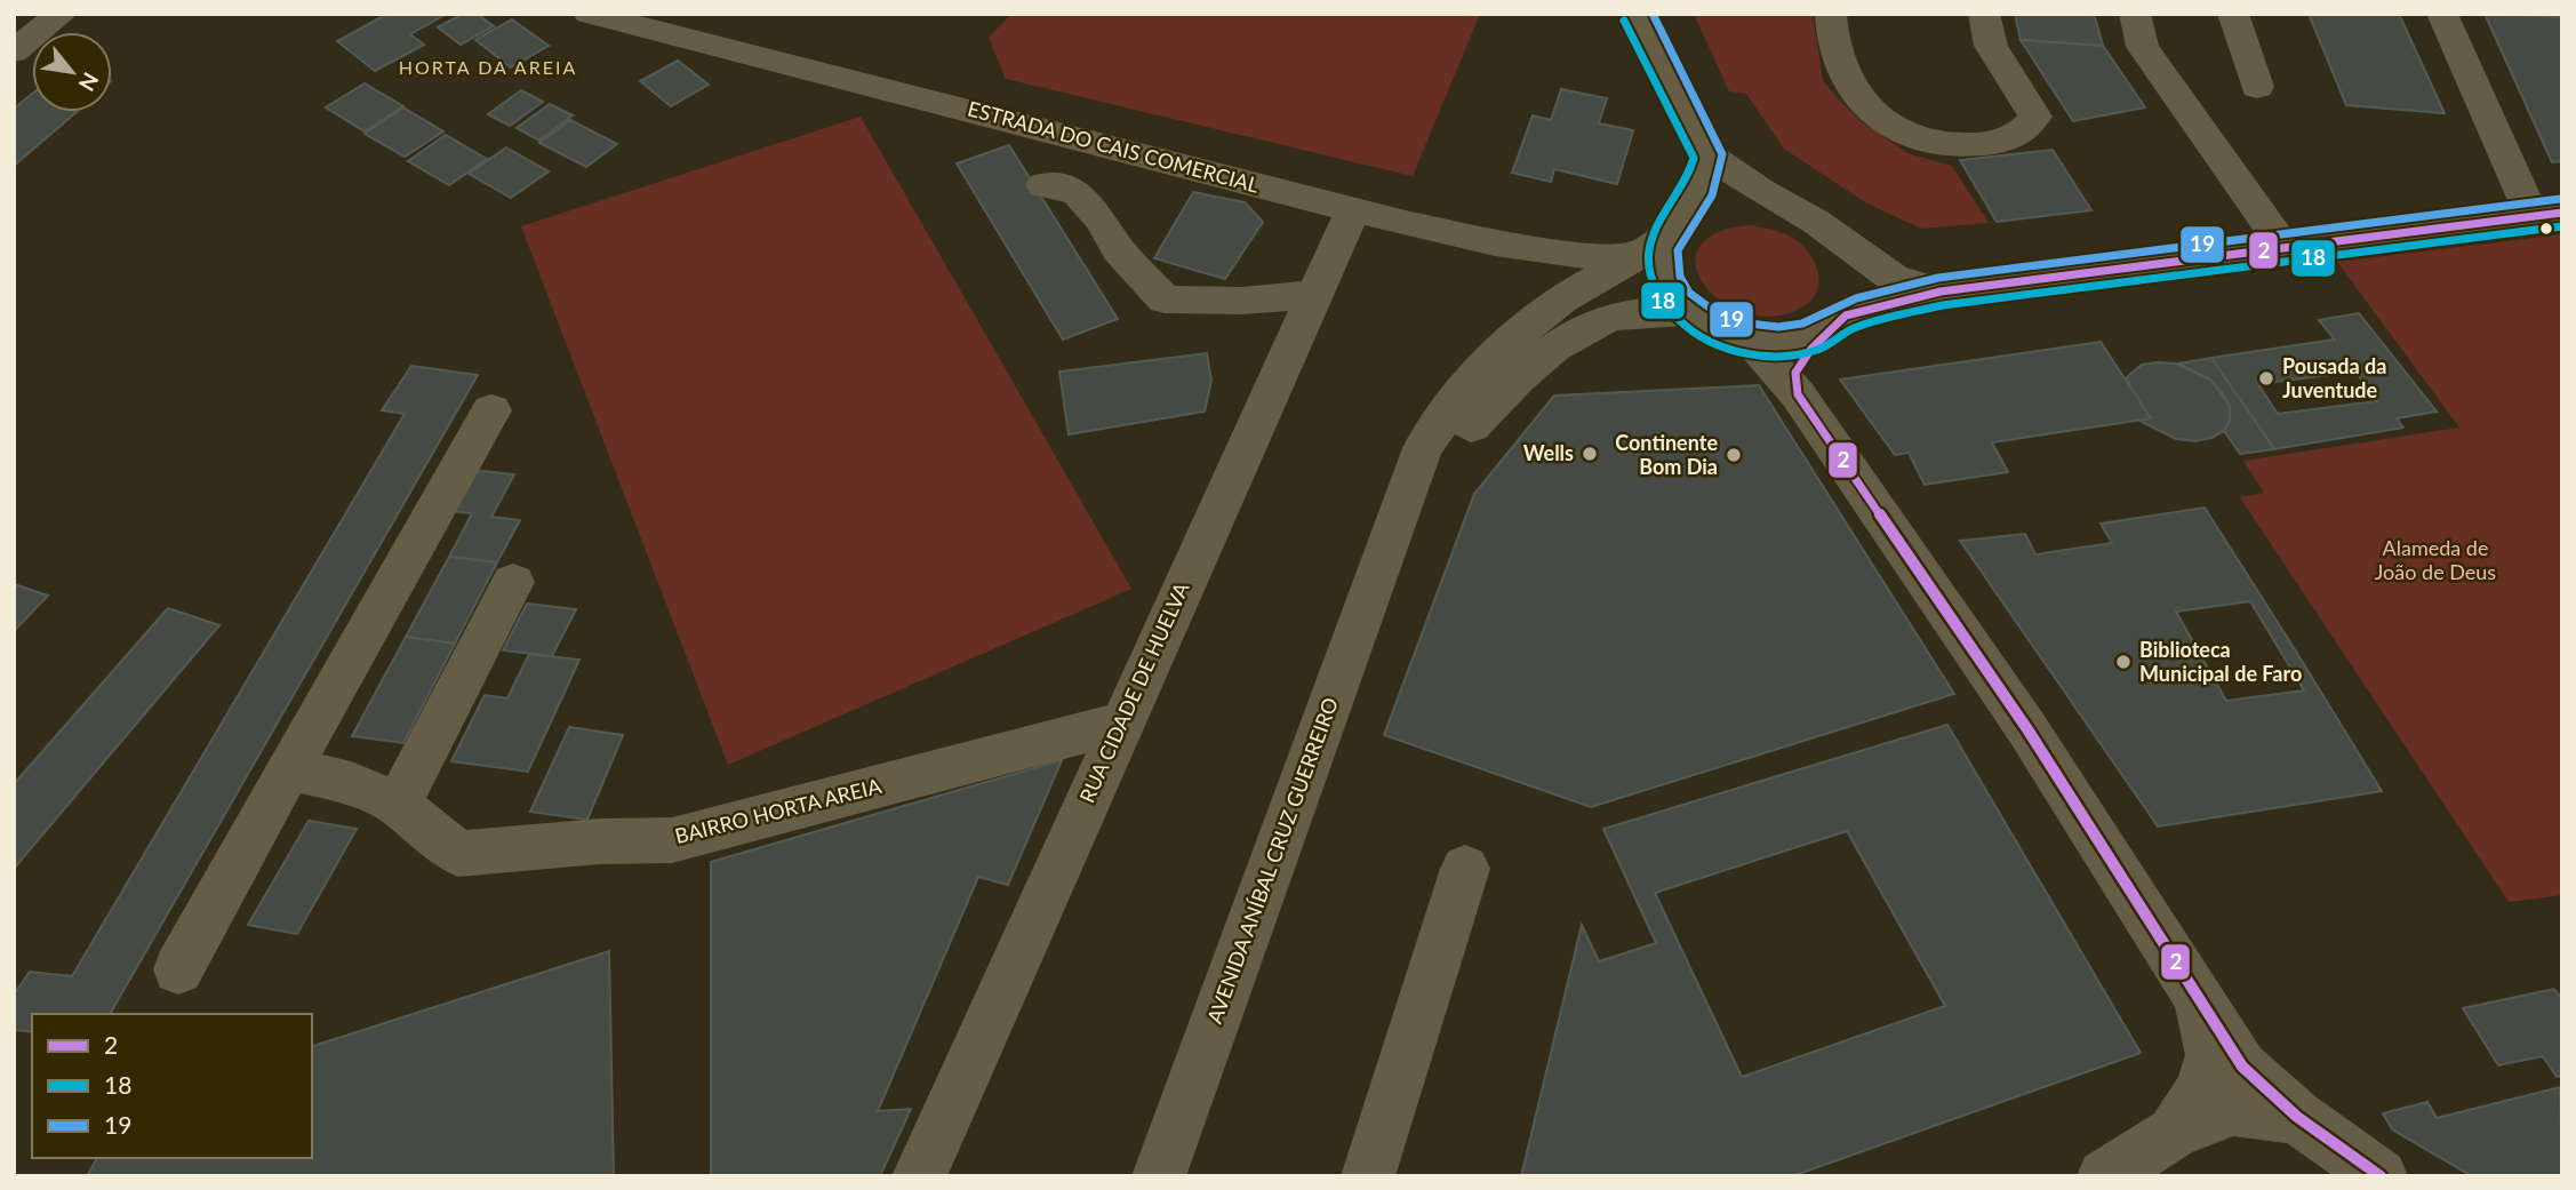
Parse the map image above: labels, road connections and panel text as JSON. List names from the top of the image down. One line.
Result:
{"streets":{"street":["ESTRADA DO CAIS COMERCIAL","RUA CIDADE DE HUELVA","BAIRRO HORTA AREIA","AVENIDA ANÍBAL CRUZ GUERREIRO"]},"crossings":[["ESTRADA DO CAIS COMERCIAL","RUA CIDADE DE HUELVA"],["RUA CIDADE DE HUELVA","BAIRRO HORTA AREIA"]],"districts":["HORTA DA AREIA"],"parks":["Alameda de João de Deus"],"places":["Pousada da Juventude","Wells","Continente Bom Dia","Biblioteca Municipal de Faro"],"lines":["transit line 19","transit line 18","transit line 2"],"legend":["2","18","19"],"north":"bottom right"}
